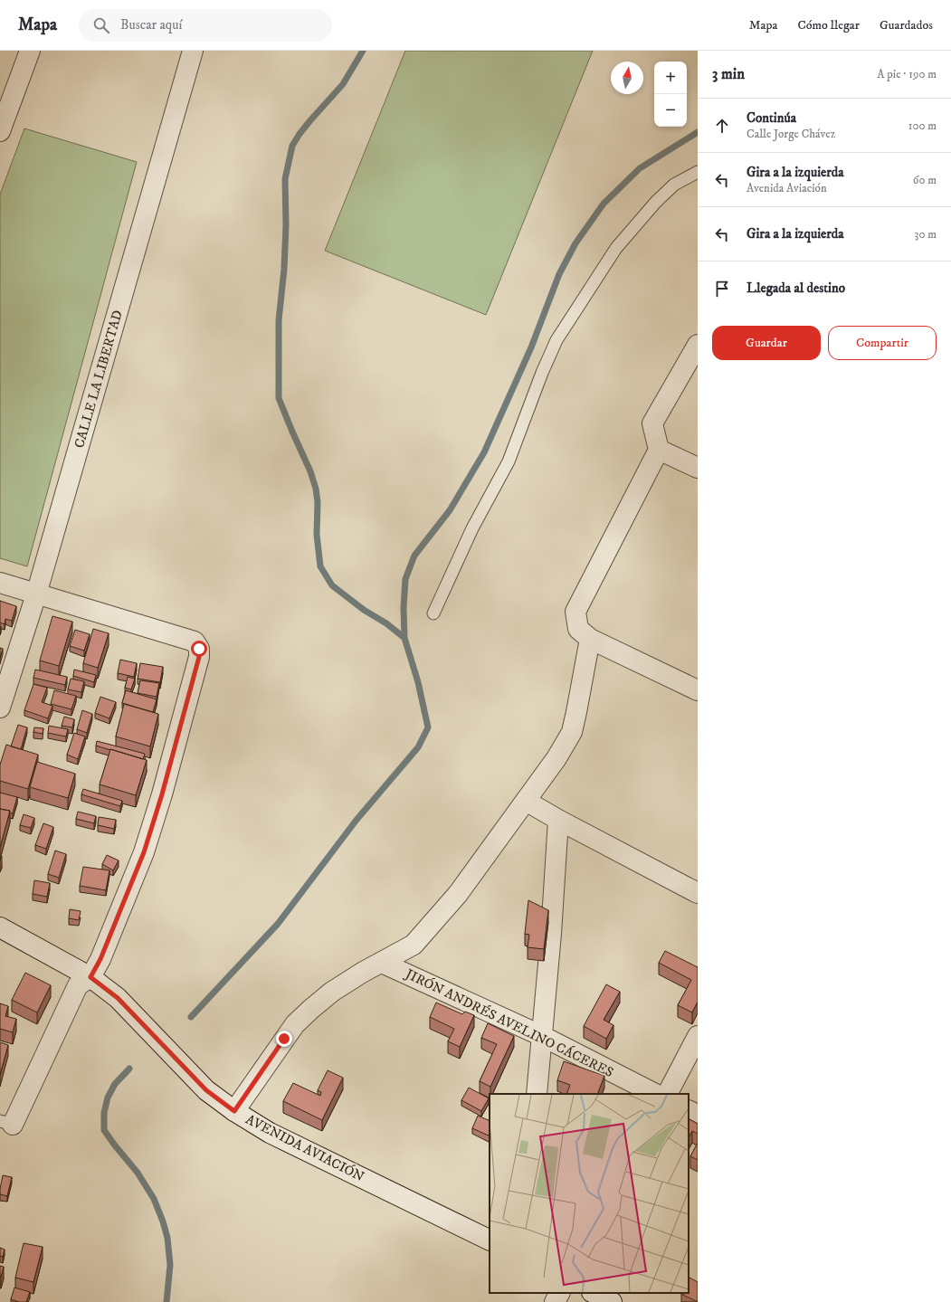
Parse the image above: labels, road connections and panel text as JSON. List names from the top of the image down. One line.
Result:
{"streets":{"street":["CALLE LA LIBERTAD","JIRÓN ANDRÉS AVELINO CÁCERES","AVENIDA AVIACIÓN"]},"north":"top","page":{"header":"Mapa","search":"Buscar aquí","nav":["Mapa","Cómo llegar","Guardados"],"heading":["3 min","A pie · 190 m"],"map_buttons":["+","−"],"list":[["Continúa","Calle Jorge Chávez","100 m"],["Gira a la izquierda","Avenida Aviación","60 m"],["Gira a la izquierda","30 m"],"Llegada al destino"],"buttons":["Guardar","Compartir"]}}
